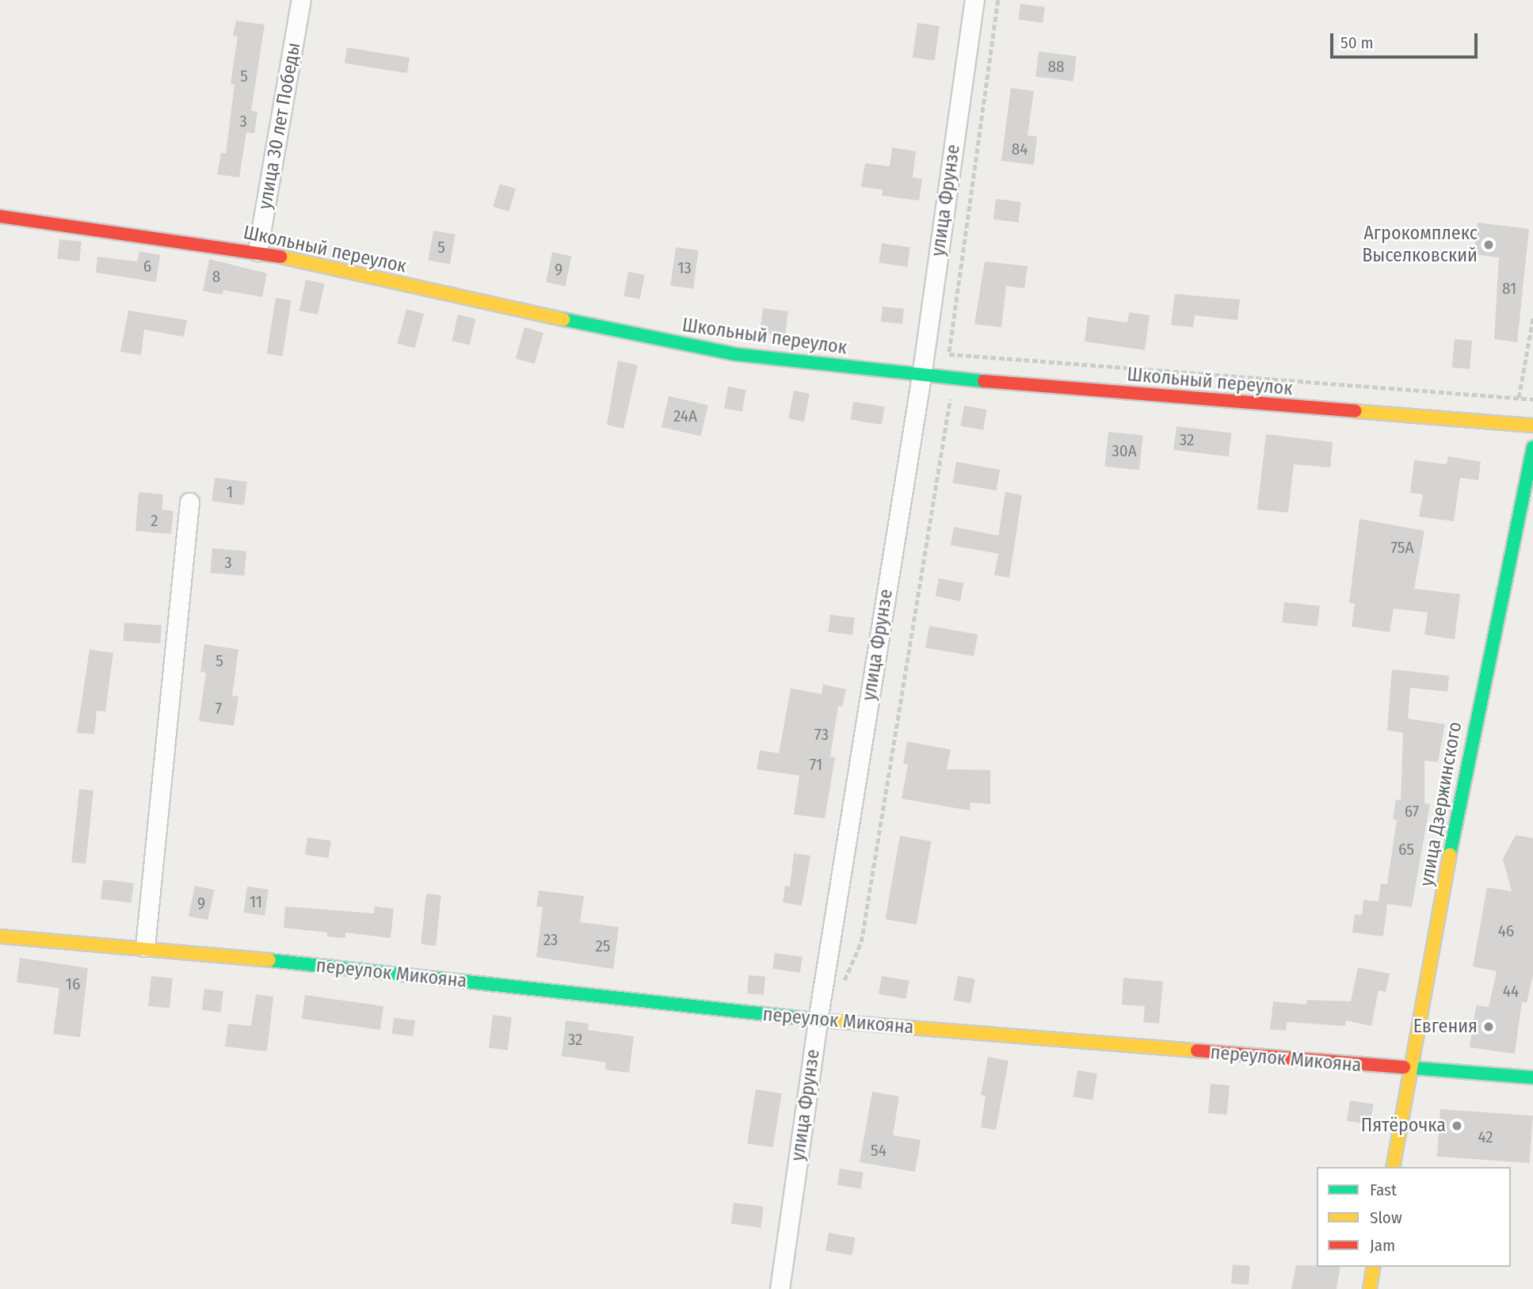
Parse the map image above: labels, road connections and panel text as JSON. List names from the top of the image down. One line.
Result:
{"streets":{"street":["улица 30 лет Победы","улица Фрунзе","Школьный переулок","улица Дзержинского","переулок Микояна"]},"crossings":[["улица 30 лет Победы","Школьный переулок"],["улица Фрунзе","Школьный переулок"],["улица Фрунзе","переулок Микояна"],["улица Дзержинского","переулок Микояна"]],"places":["Агрокомплекс Выселковский","Евгения","Пятёрочка"],"house_numbers":["88","5","3","84","5","6","13","9","8","81","24А","32","30А","1","2","75А","3","5","7","73","71","67","65","11","9","46","23","25","16","44","32","42","54"],"legend":["Fast","Slow","Jam"],"scale_bar":"50 m"}
